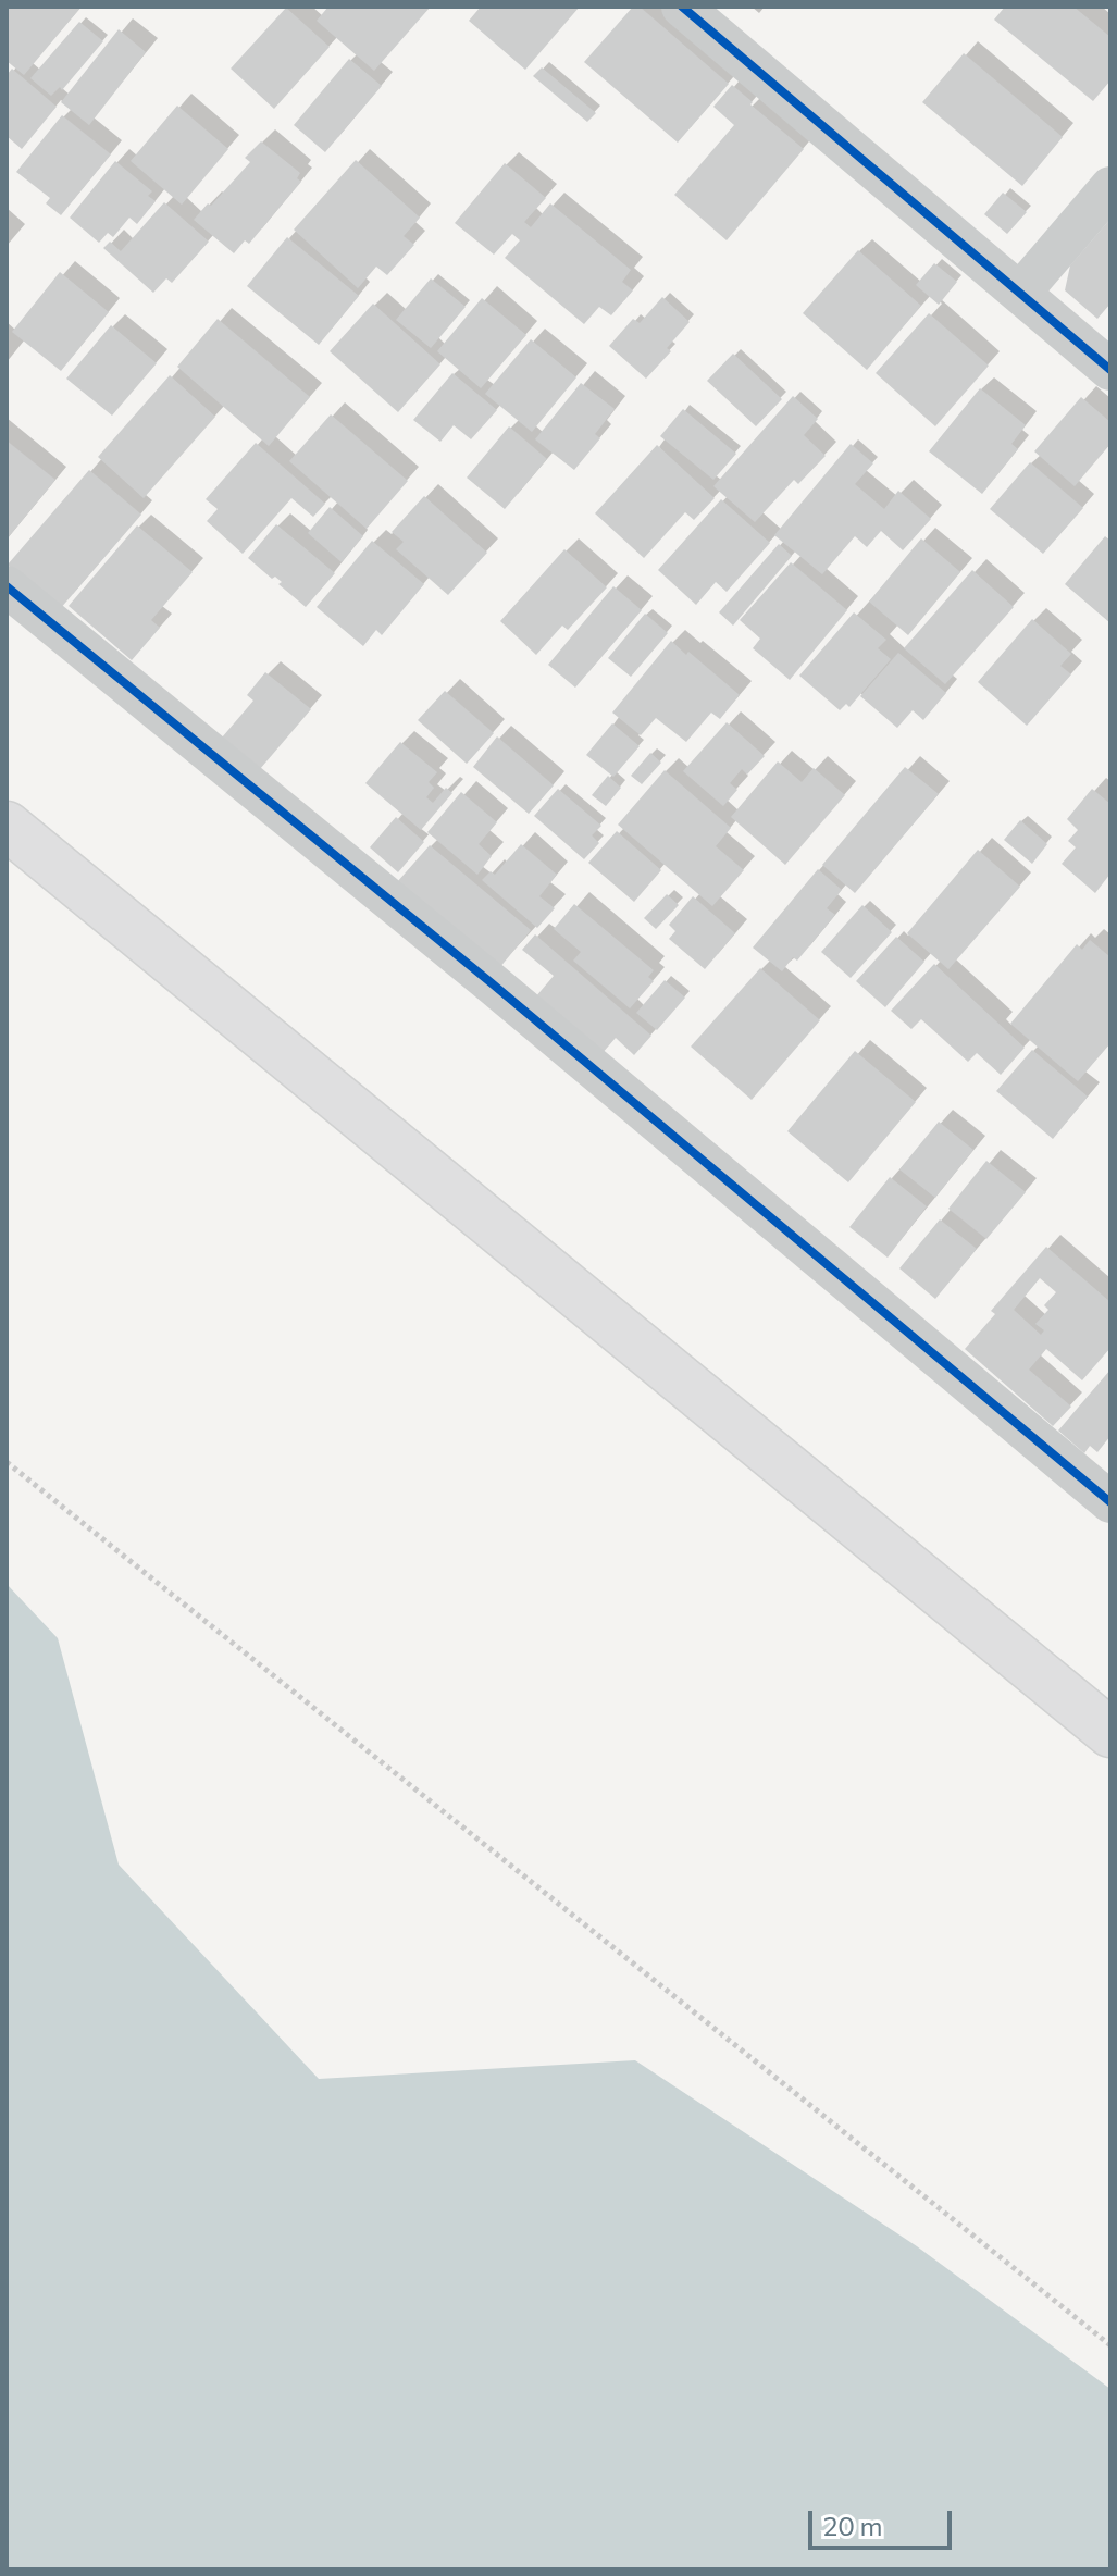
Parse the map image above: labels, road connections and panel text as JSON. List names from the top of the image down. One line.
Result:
{"scale_bar":"20 m"}
